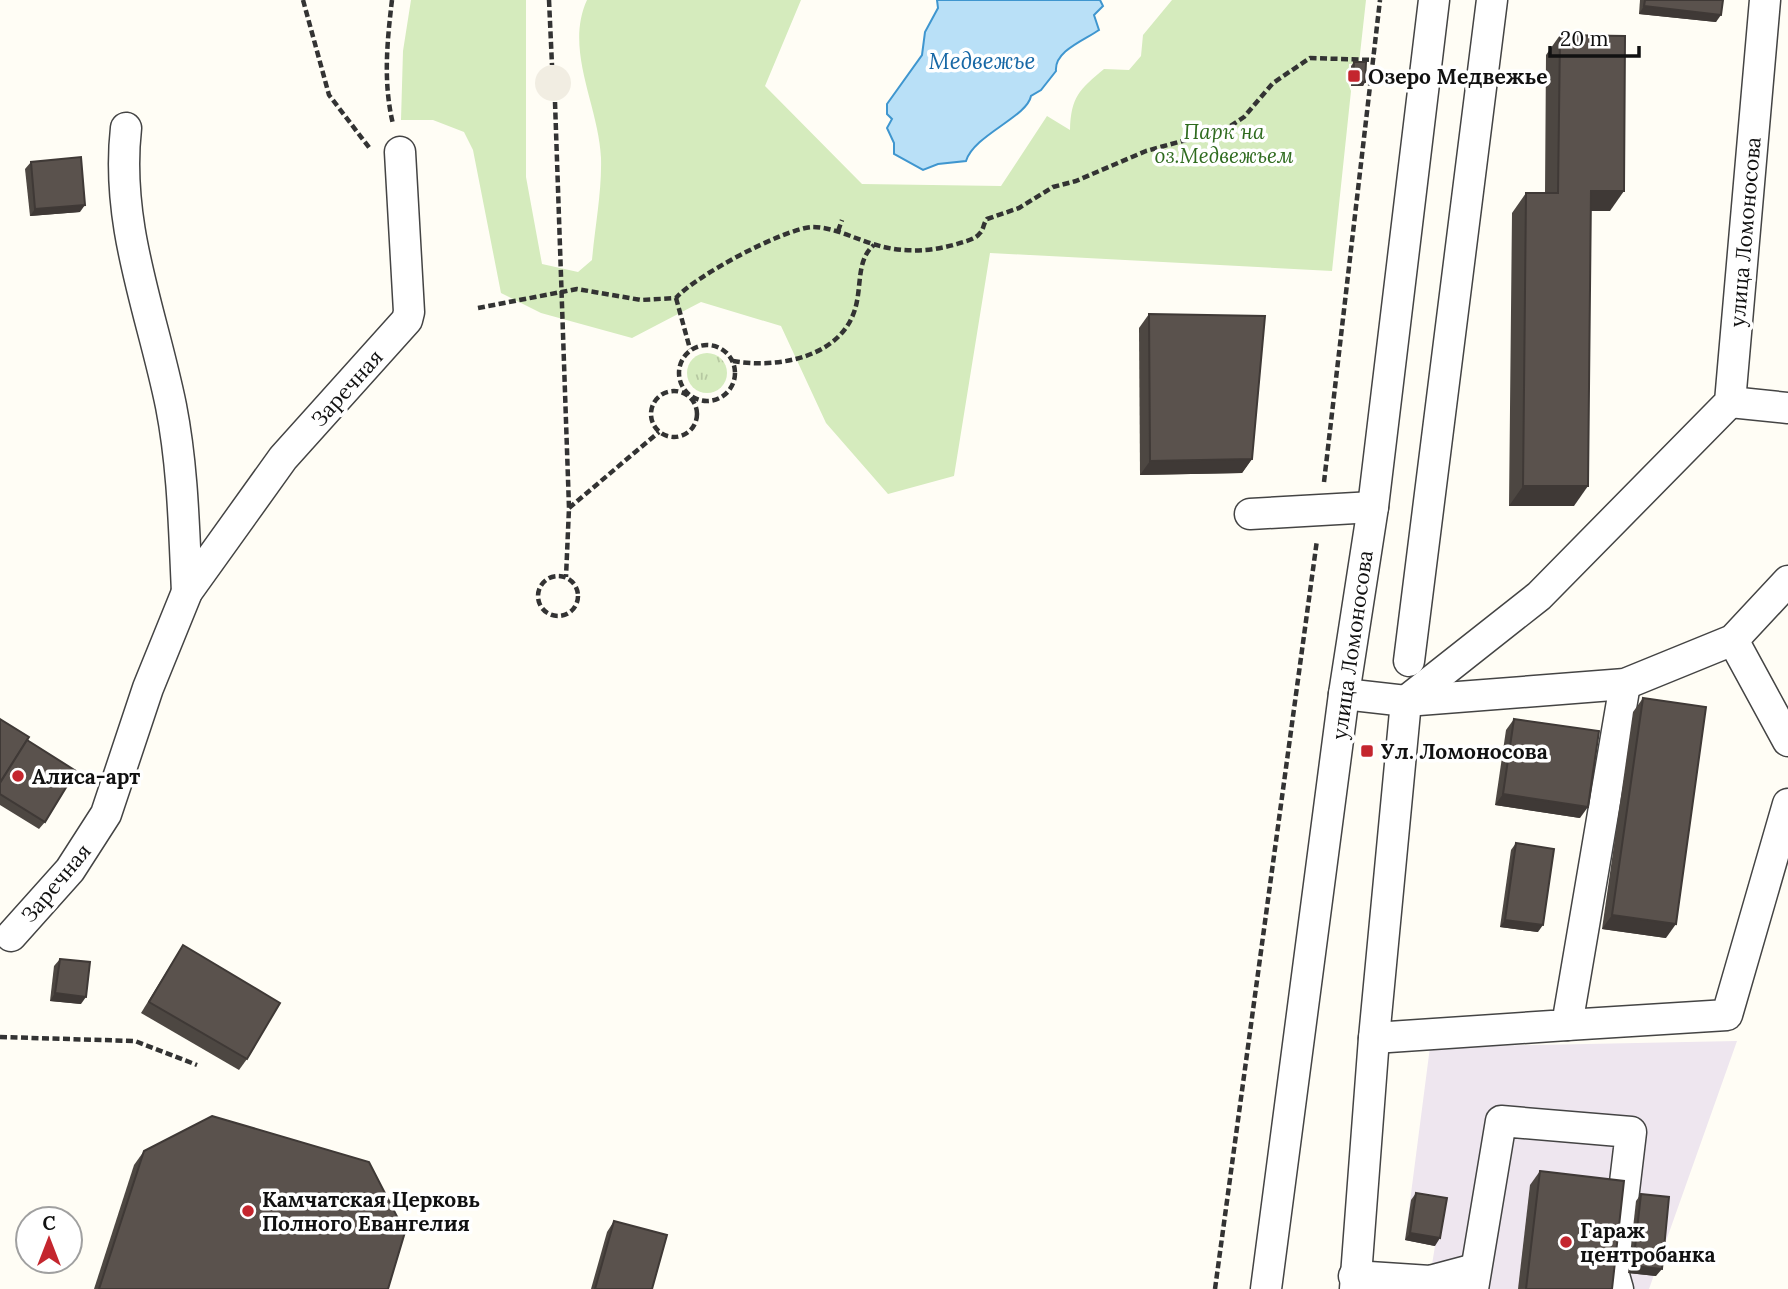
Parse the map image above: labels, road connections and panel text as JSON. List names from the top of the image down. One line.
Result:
{"streets":{"street":["улица Ломоносова","Заречная"]},"water":["Медвежье"],"parks":["Парк на оз.Медвежьем"],"places":{"transit":["Озеро Медвежье","Ул. Ломоносова"],"other":["Алиса-арт","Камчатская Церковь Полного Евангелия","Гараж центробанка"]},"scale_bar":"20 m","north":"top"}
